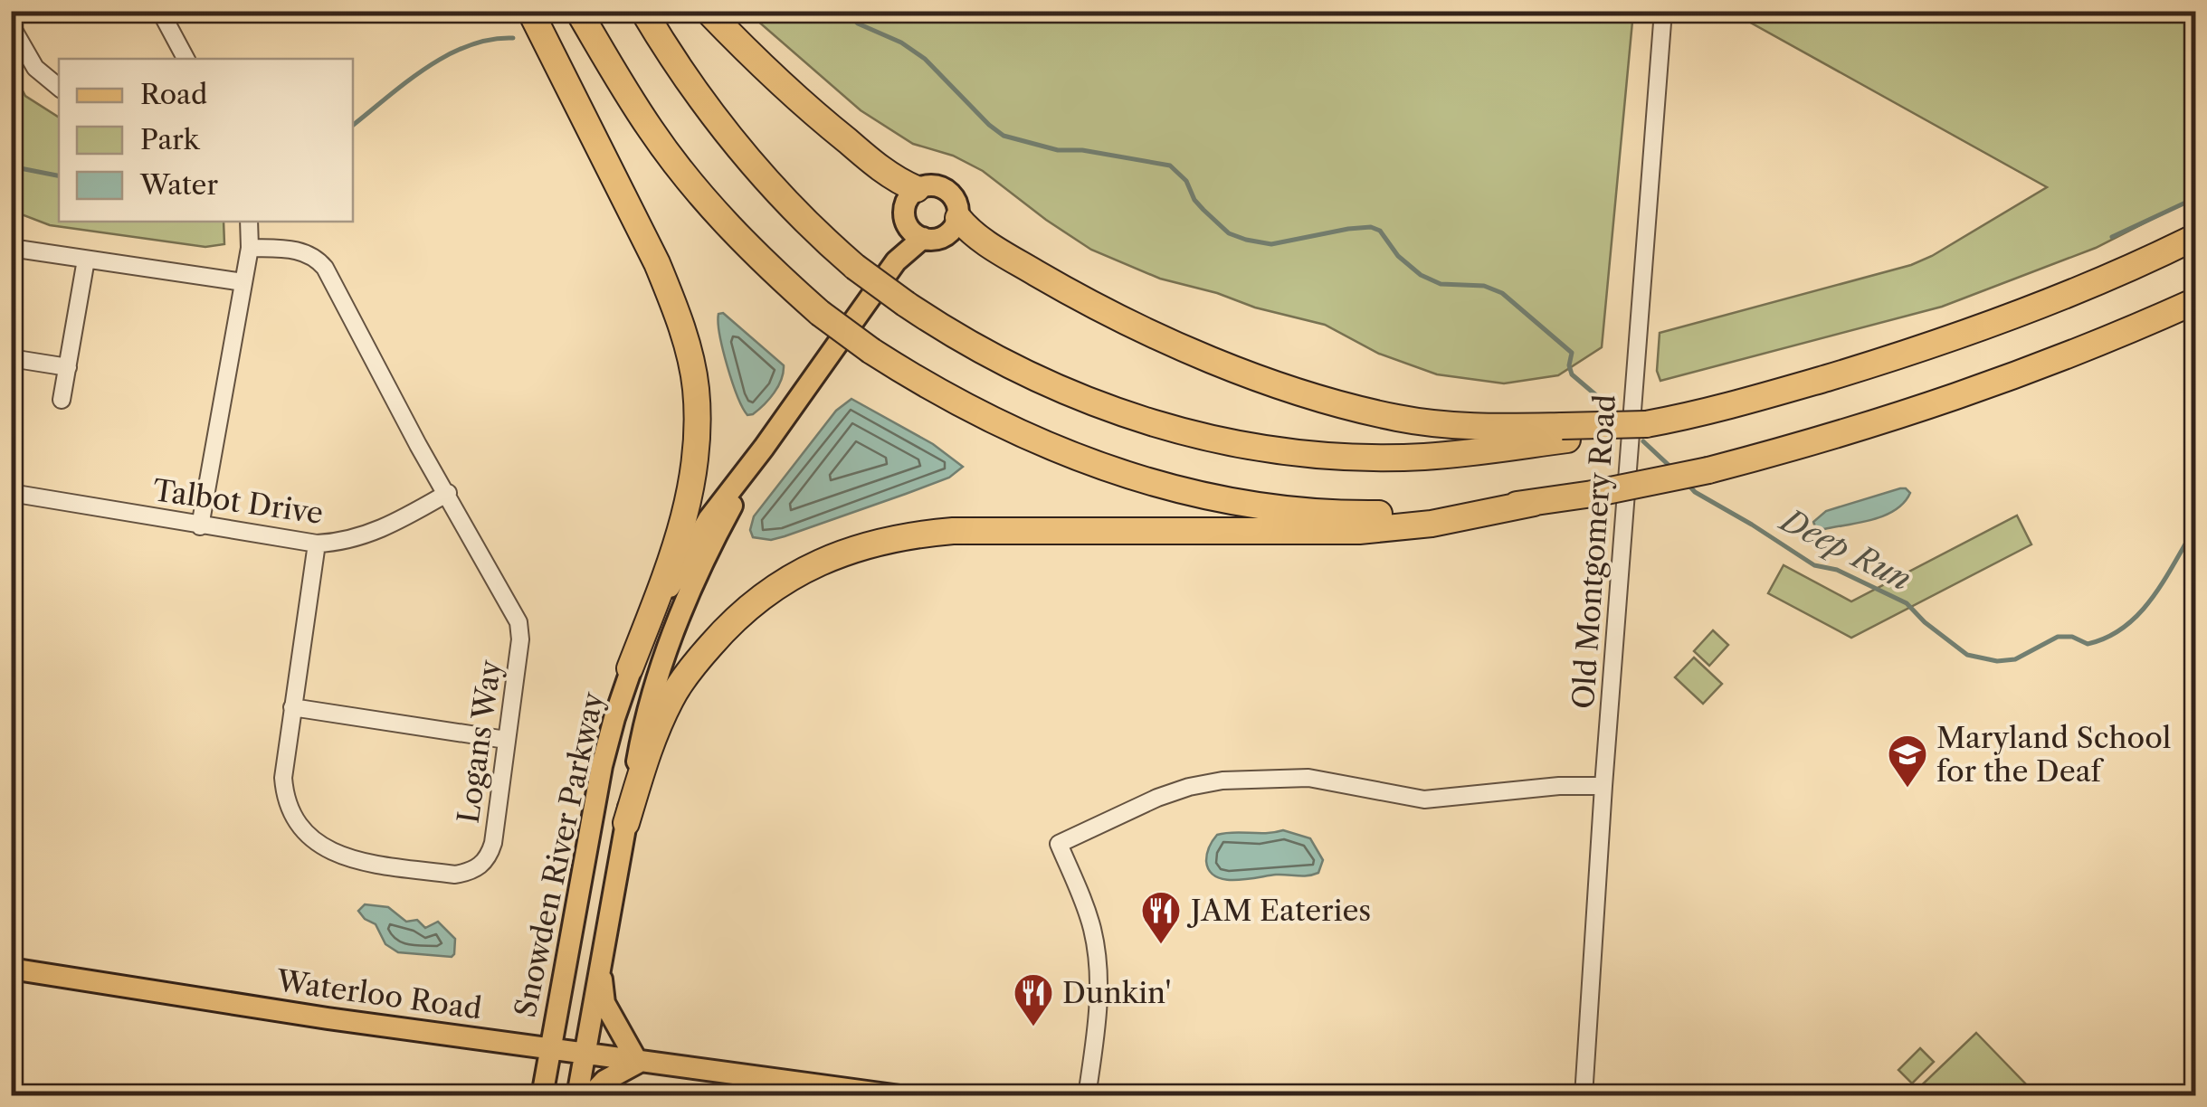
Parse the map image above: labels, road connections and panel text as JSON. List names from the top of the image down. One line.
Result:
{"streets":{"main road":["Snowden River Parkway","Waterloo Road"],"street":["Talbot Drive","Old Montgomery Road","Logans Way"]},"crossings":[["Talbot Drive","Logans Way"],["Snowden River Parkway","Waterloo Road"]],"water":["Deep Run"],"places":{"school or university":["Maryland School for the Deaf"],"restaurant":["JAM Eateries","Dunkin'"]},"legend":["Road","Park","Water"]}
